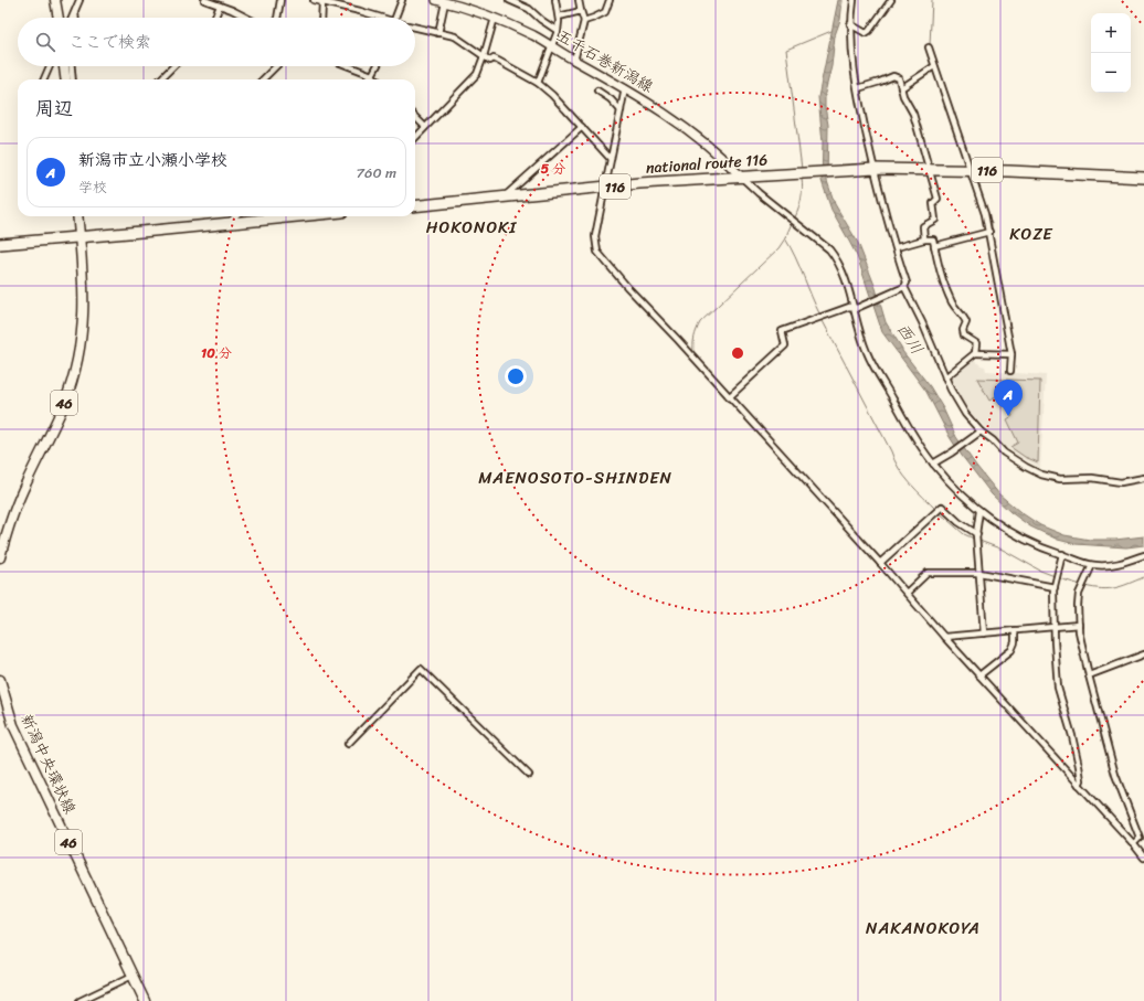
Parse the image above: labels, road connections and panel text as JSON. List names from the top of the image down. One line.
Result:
{"streets":{"highway":["national route 116","116"],"main road":["五千石巻新潟線","46","新潟中央環状線"]},"crossings":[["五千石巻新潟線","national route 116"],["national route 116","116"]],"districts":["HOKONOKI","KOZE","MAENOSOTO-SHINDEN","NAKANOKOYA"],"water":["西川"],"page":{"map_buttons":["+","−"],"search":"ここで検索","heading":"周辺","list":[{"mark":"A","name":"新潟市立小瀬小学校","note":"学校","value":"760 m"}],"pins":"A"},"rings":["5 分","10 分"]}
